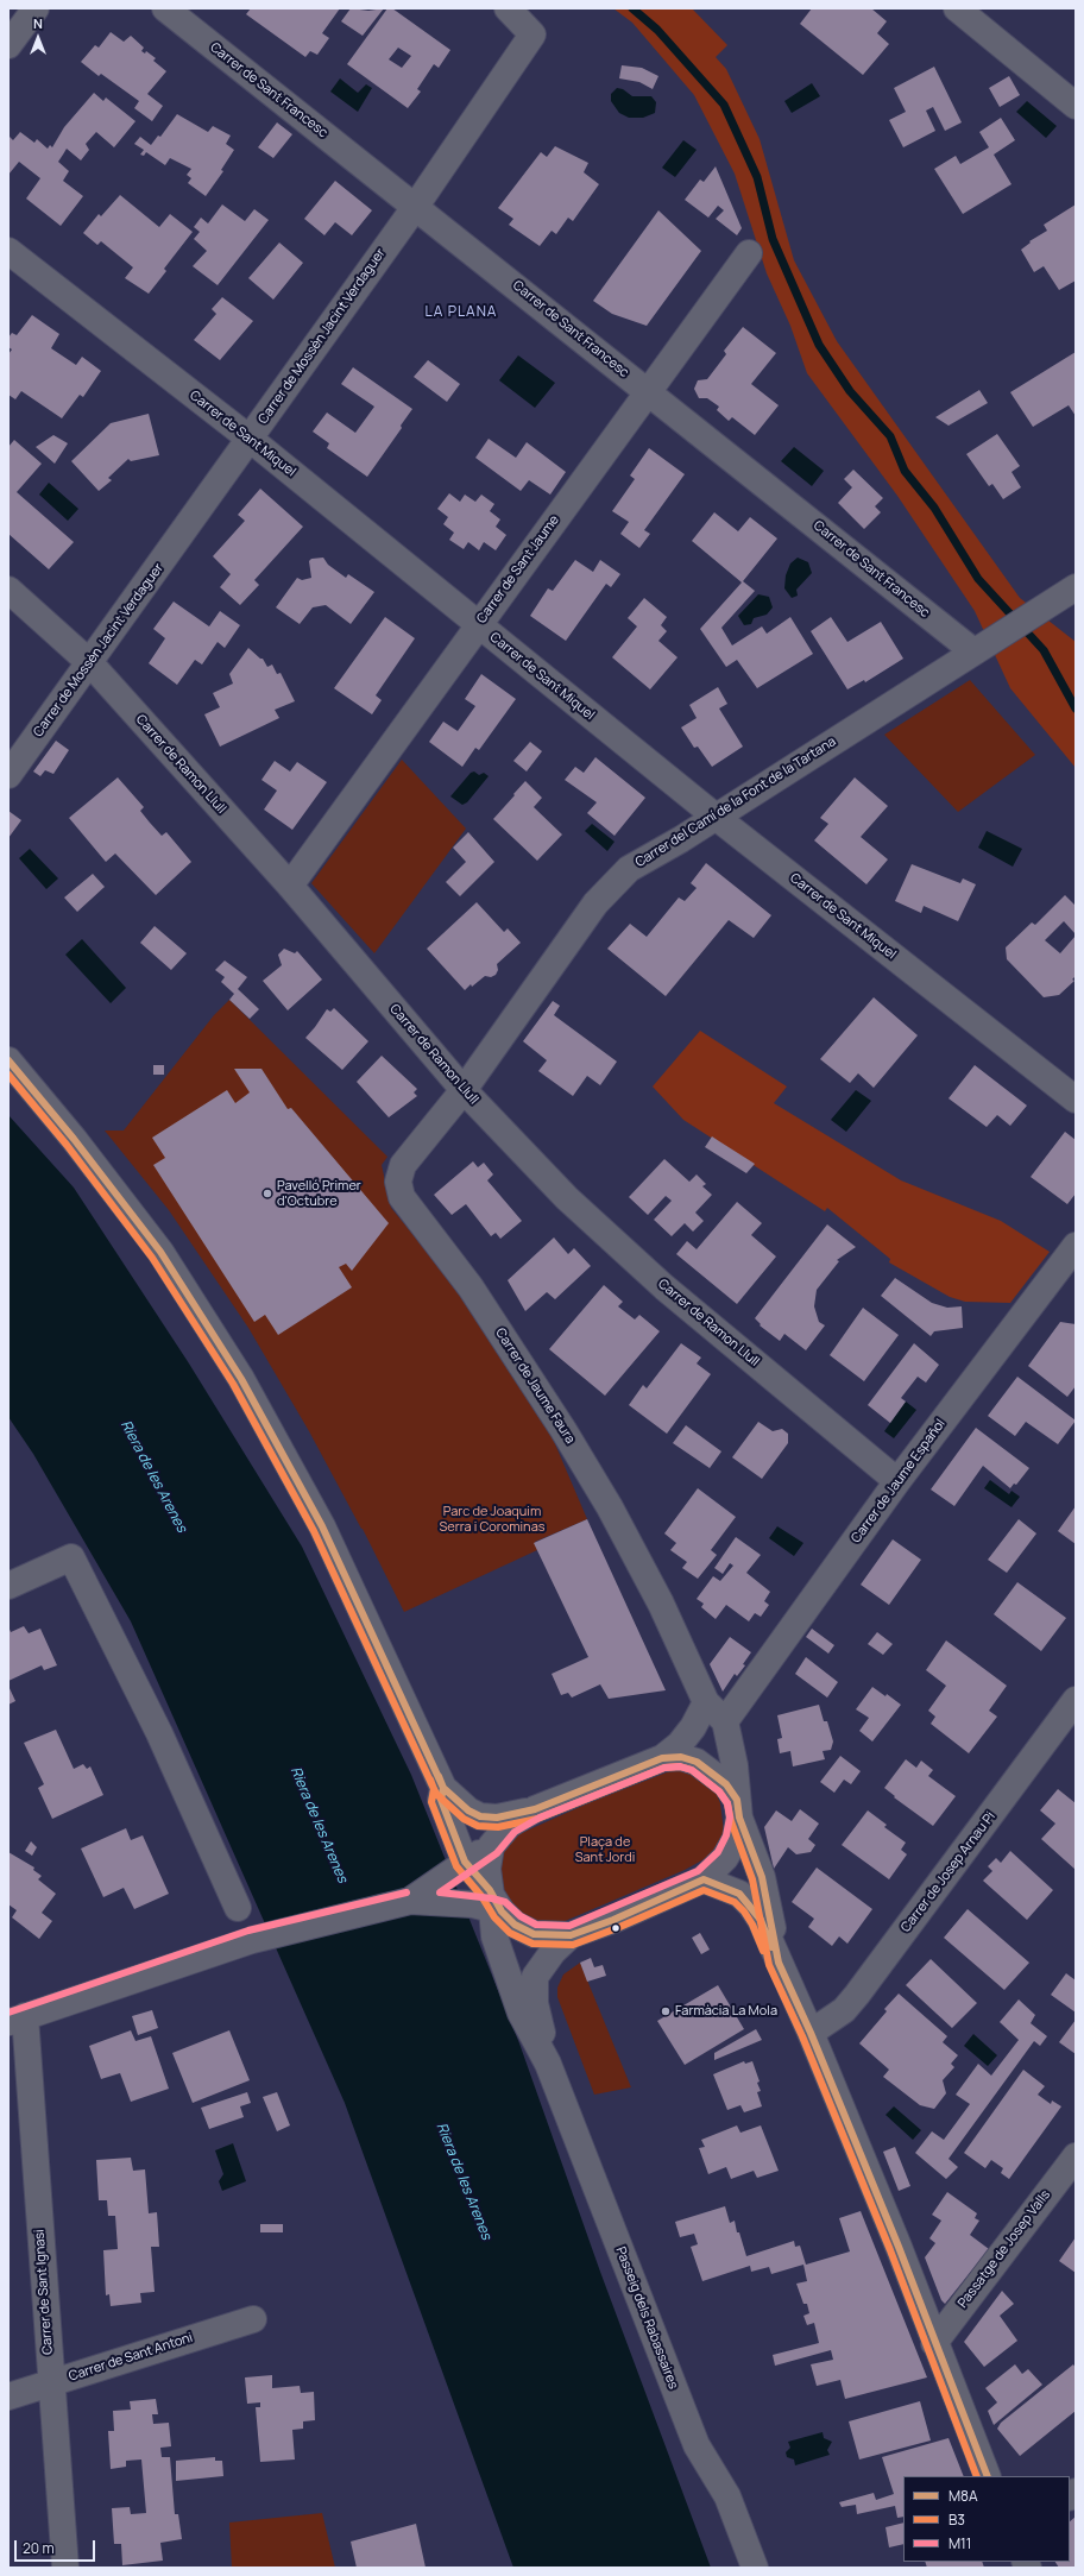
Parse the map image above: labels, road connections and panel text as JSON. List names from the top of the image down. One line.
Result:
{"streets":{"street":["Carrer de Sant Francesc","Carrer de Mossèn Jacint Verdaguer","Carrer de Sant Miquel","Carrer de Sant Jaume","Carrer de Ramon Llull","Carrer del Camí de la Font de la Tartana","Carrer de Jaume Faura","Carrer de Jaume Español","Carrer de Josep Arnau Pi","Passatge de Josep Valls","Carrer de Sant Ignasi","Passeig dels Rabassaires","Carrer de Sant Antoni"]},"crossings":[["Carrer de Sant Francesc","Carrer de Mossèn Jacint Verdaguer"],["Carrer de Sant Francesc","Carrer de Sant Jaume"],["Carrer de Sant Francesc","Carrer del Camí de la Font de la Tartana"],["Carrer de Mossèn Jacint Verdaguer","Carrer de Sant Miquel"],["Carrer de Mossèn Jacint Verdaguer","Carrer de Ramon Llull"],["Carrer de Sant Miquel","Carrer de Sant Jaume"],["Carrer de Sant Miquel","Carrer del Camí de la Font de la Tartana"],["Carrer de Sant Jaume","Carrer de Ramon Llull"],["Carrer de Ramon Llull","Carrer del Camí de la Font de la Tartana"],["Carrer de Ramon Llull","Carrer de Jaume Faura"],["Carrer de Ramon Llull","Carrer de Jaume Español"],["Carrer del Camí de la Font de la Tartana","Carrer de Jaume Faura"],["Carrer de Jaume Faura","Carrer de Jaume Español"],["Carrer de Sant Ignasi","Carrer de Sant Antoni"]],"districts":["LA PLANA"],"water":["Riera de les Arenes"],"parks":["Parc de Joaquim Serra i Corominas","Plaça de Sant Jordi"],"places":["Pavelló Primer d'Octubre","Farmàcia La Mola"],"lines":["transit line M8A","transit line B3","transit line M11"],"legend":["M8A","B3","M11"],"scale_bar":"20 m","north":"top"}
